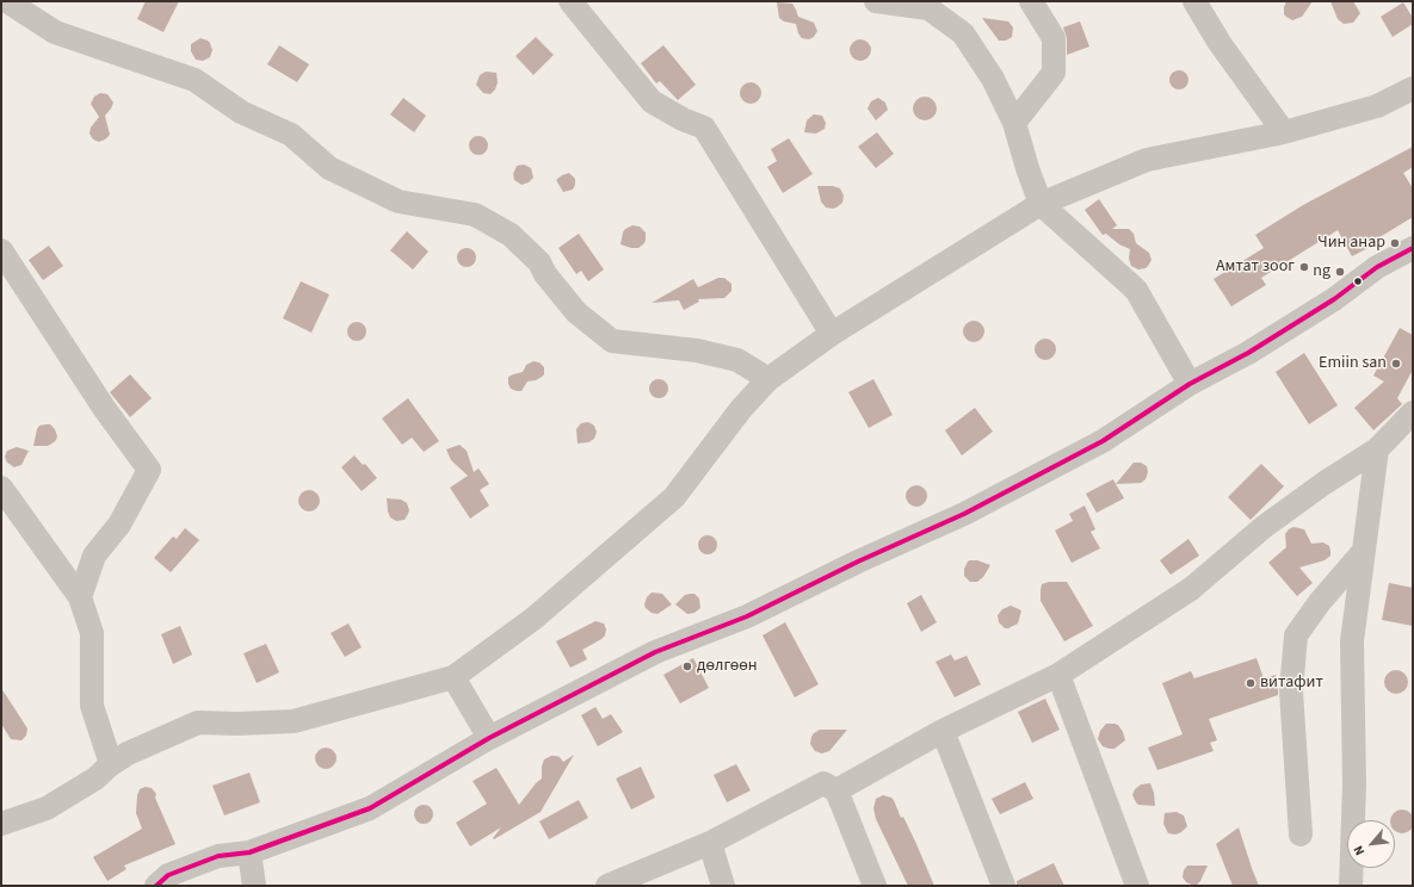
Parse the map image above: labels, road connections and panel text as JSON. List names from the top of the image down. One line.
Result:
{"places":["Чин анар","Амтат зоог","ng","Emiin san","дөлгөөн","витафит"],"north":"bottom left"}
